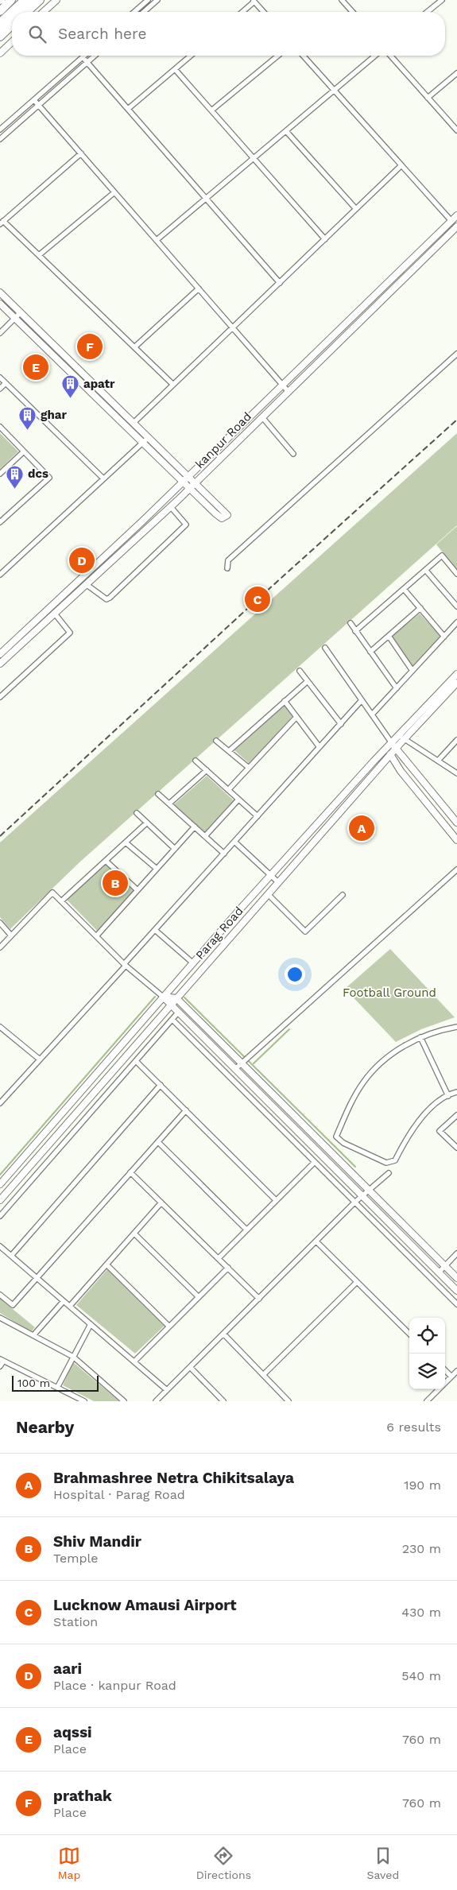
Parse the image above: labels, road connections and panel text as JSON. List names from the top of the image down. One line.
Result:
{"streets":{"street":["kanpur Road","Parag Road"]},"parks":["Football Ground"],"places":{"building":["apatr","ghar","dcs"]},"scale_bar":"100 m","page":{"search":"Search here","pins":["F","E","D","C","A","B"],"scale":"100 m","heading":["Nearby","6 results"],"list":[{"mark":"A","name":"Brahmashree Netra Chikitsalaya","note":"Hospital · Parag Road","value":"190 m"},{"mark":"B","name":"Shiv Mandir","note":"Temple","value":"230 m"},{"mark":"C","name":"Lucknow Amausi Airport","note":"Station","value":"430 m"},{"mark":"D","name":"aari","note":"Place · kanpur Road","value":"540 m"},{"mark":"E","name":"aqssi","note":"Place","value":"760 m"},{"mark":"F","name":"prathak","note":"Place","value":"760 m"}],"nav":["Map","Directions","Saved"]}}
